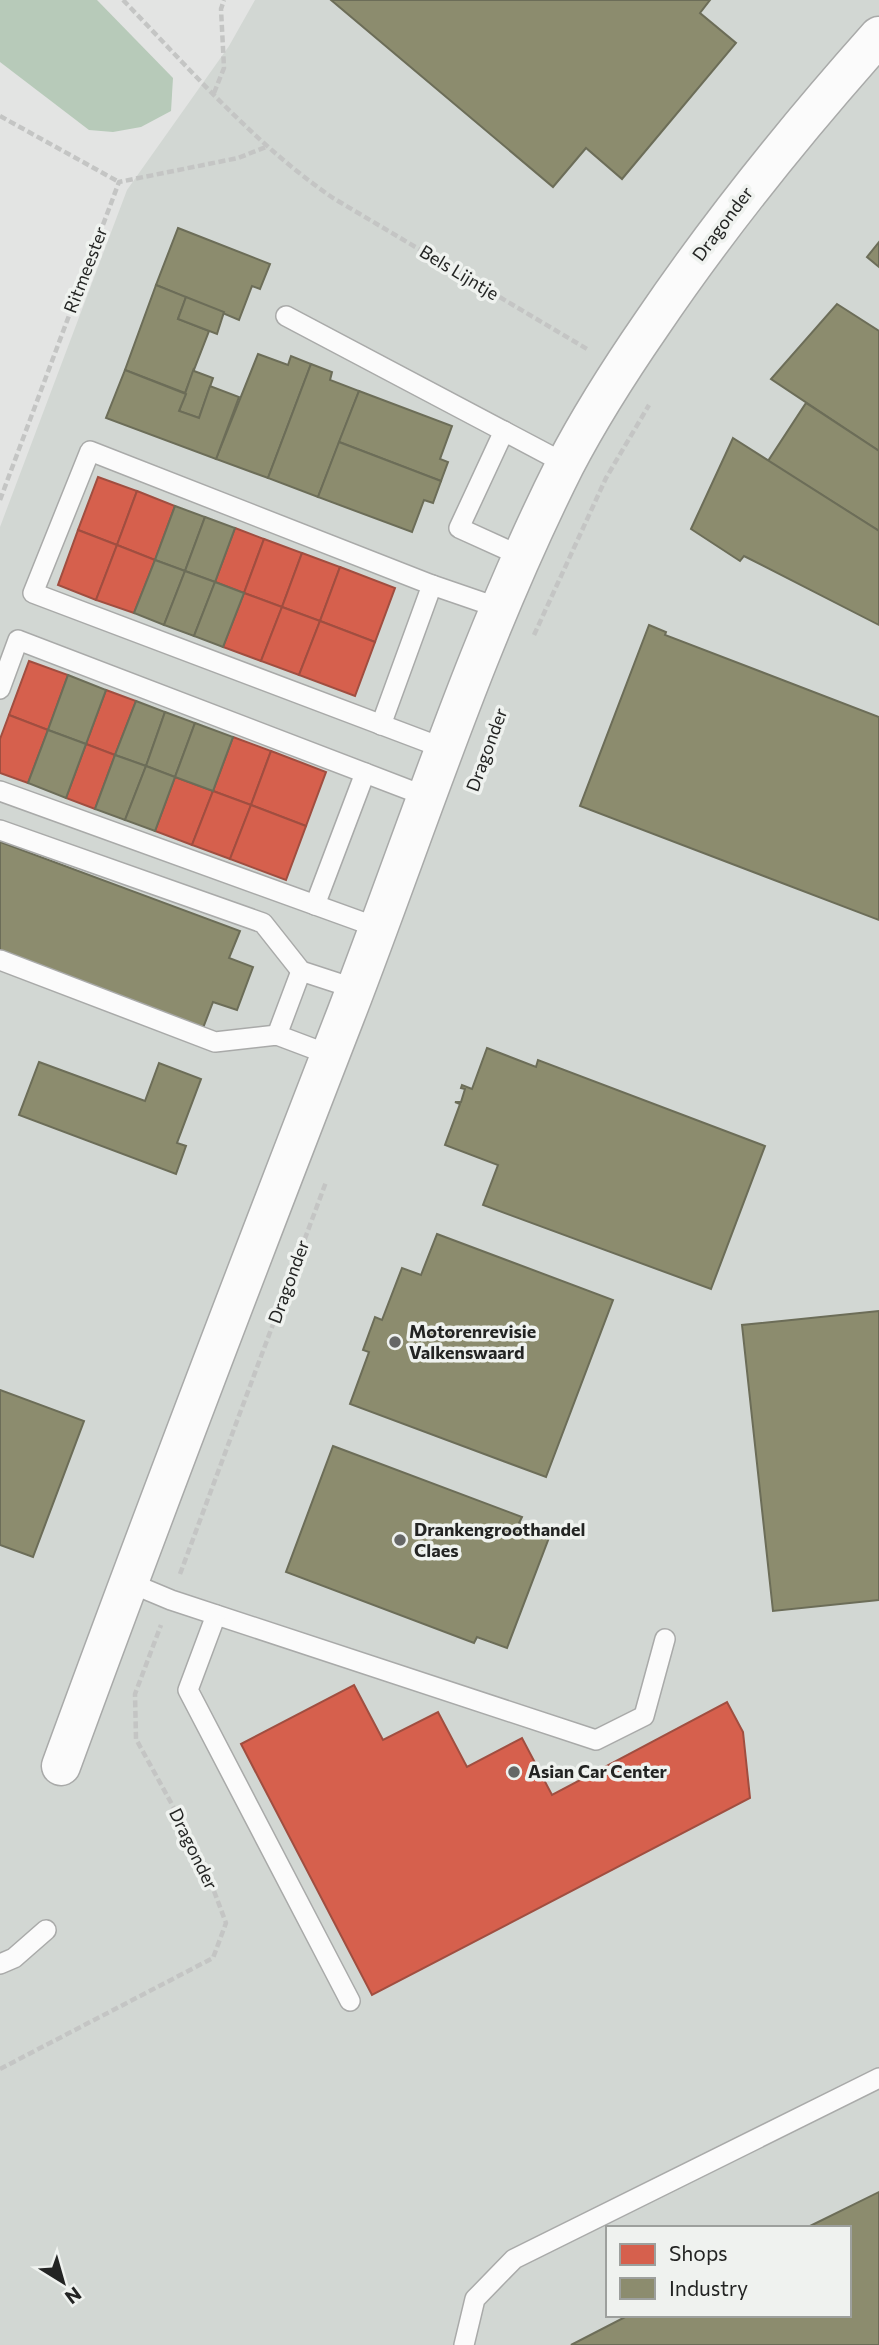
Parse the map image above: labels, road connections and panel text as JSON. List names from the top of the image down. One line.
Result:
{"streets":{"street":["Dragonder"],"path":["Ritmeester","Bels Lijntje"]},"crossings":[["Dragonder","Bels Lijntje"]],"places":["Motorenrevisie Valkenswaard","Drankengroothandel Claes","Asian Car Center"],"legend":["Shops","Industry"],"north":"bottom right"}
